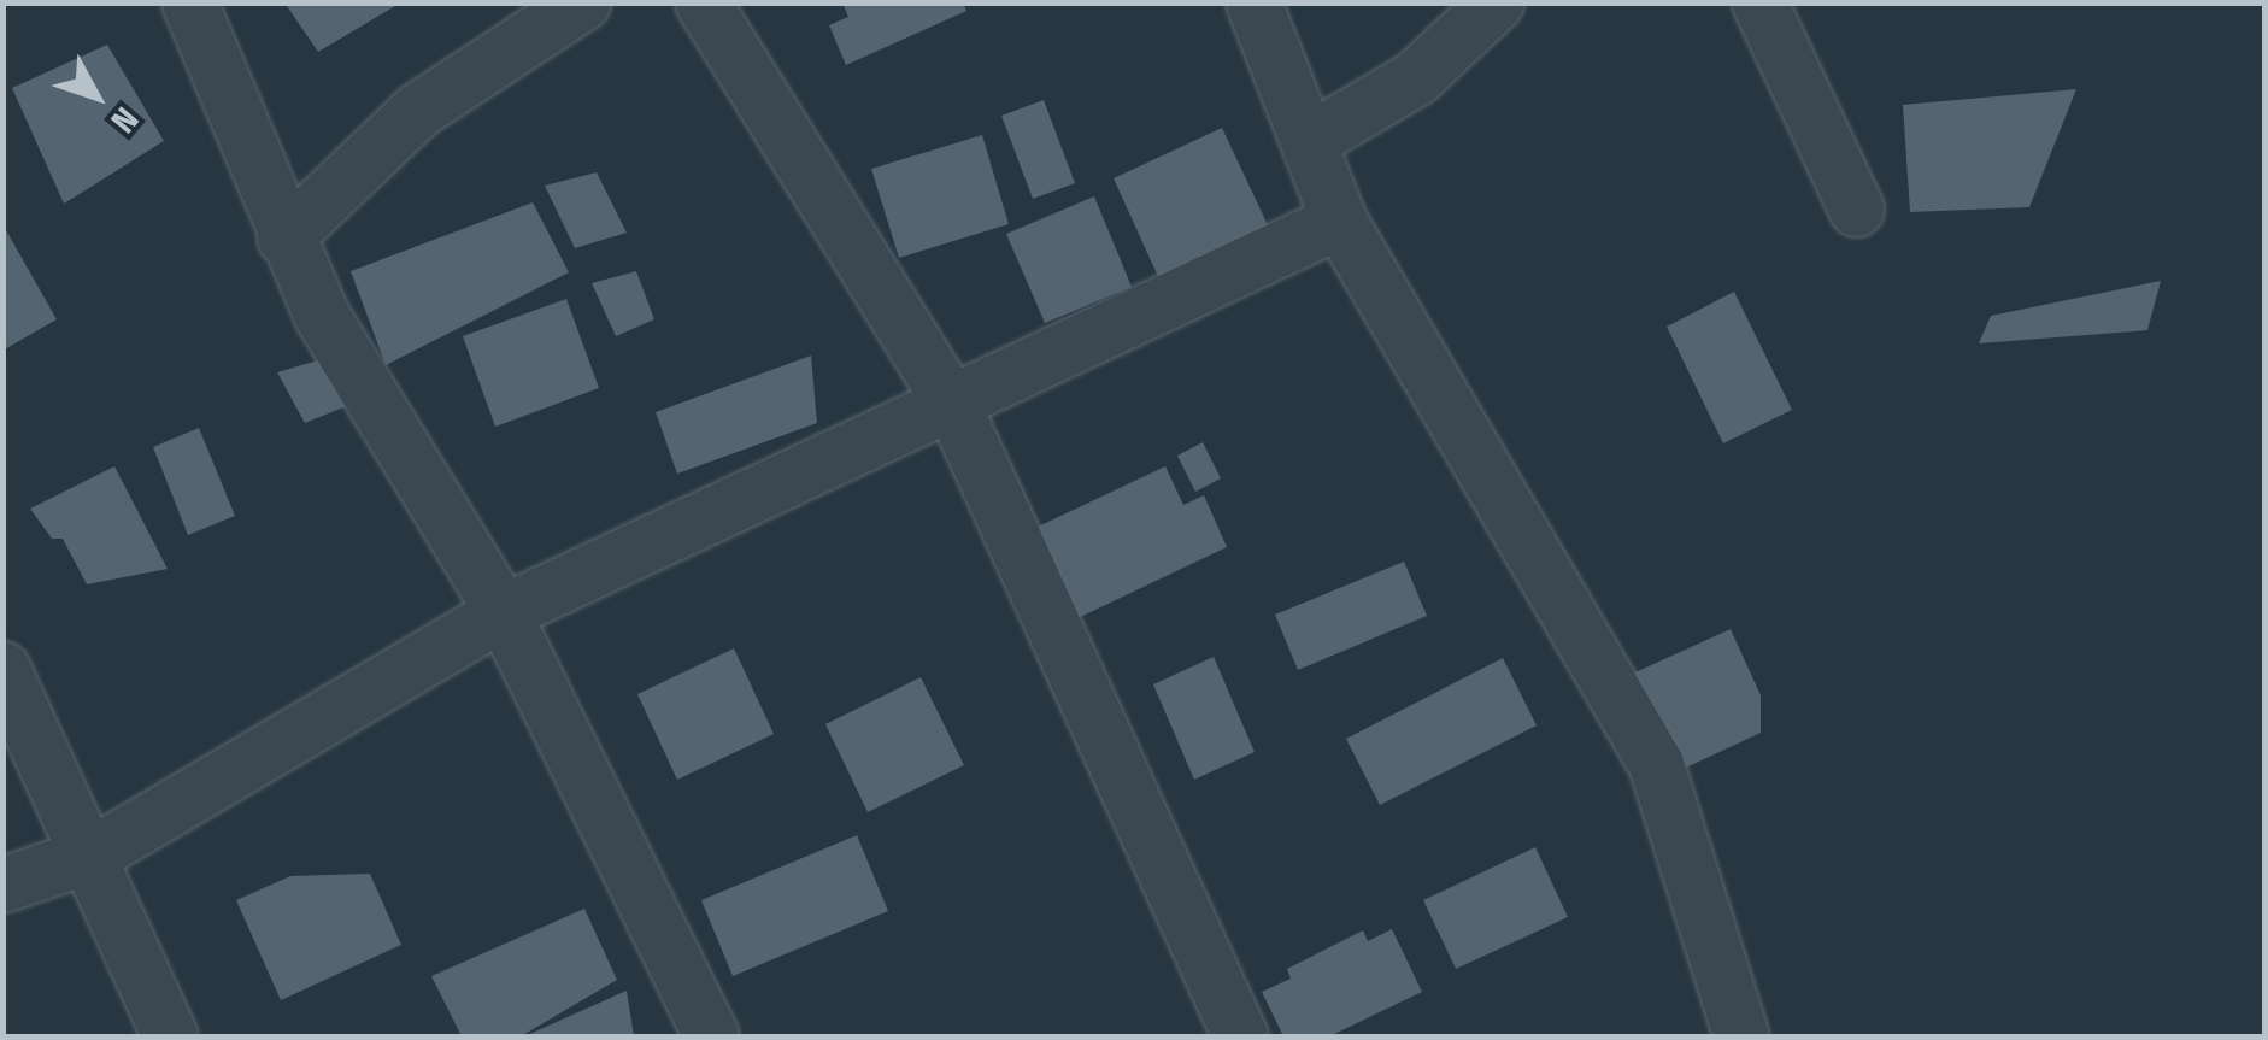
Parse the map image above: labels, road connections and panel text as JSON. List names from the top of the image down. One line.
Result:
{"north":"bottom right"}
